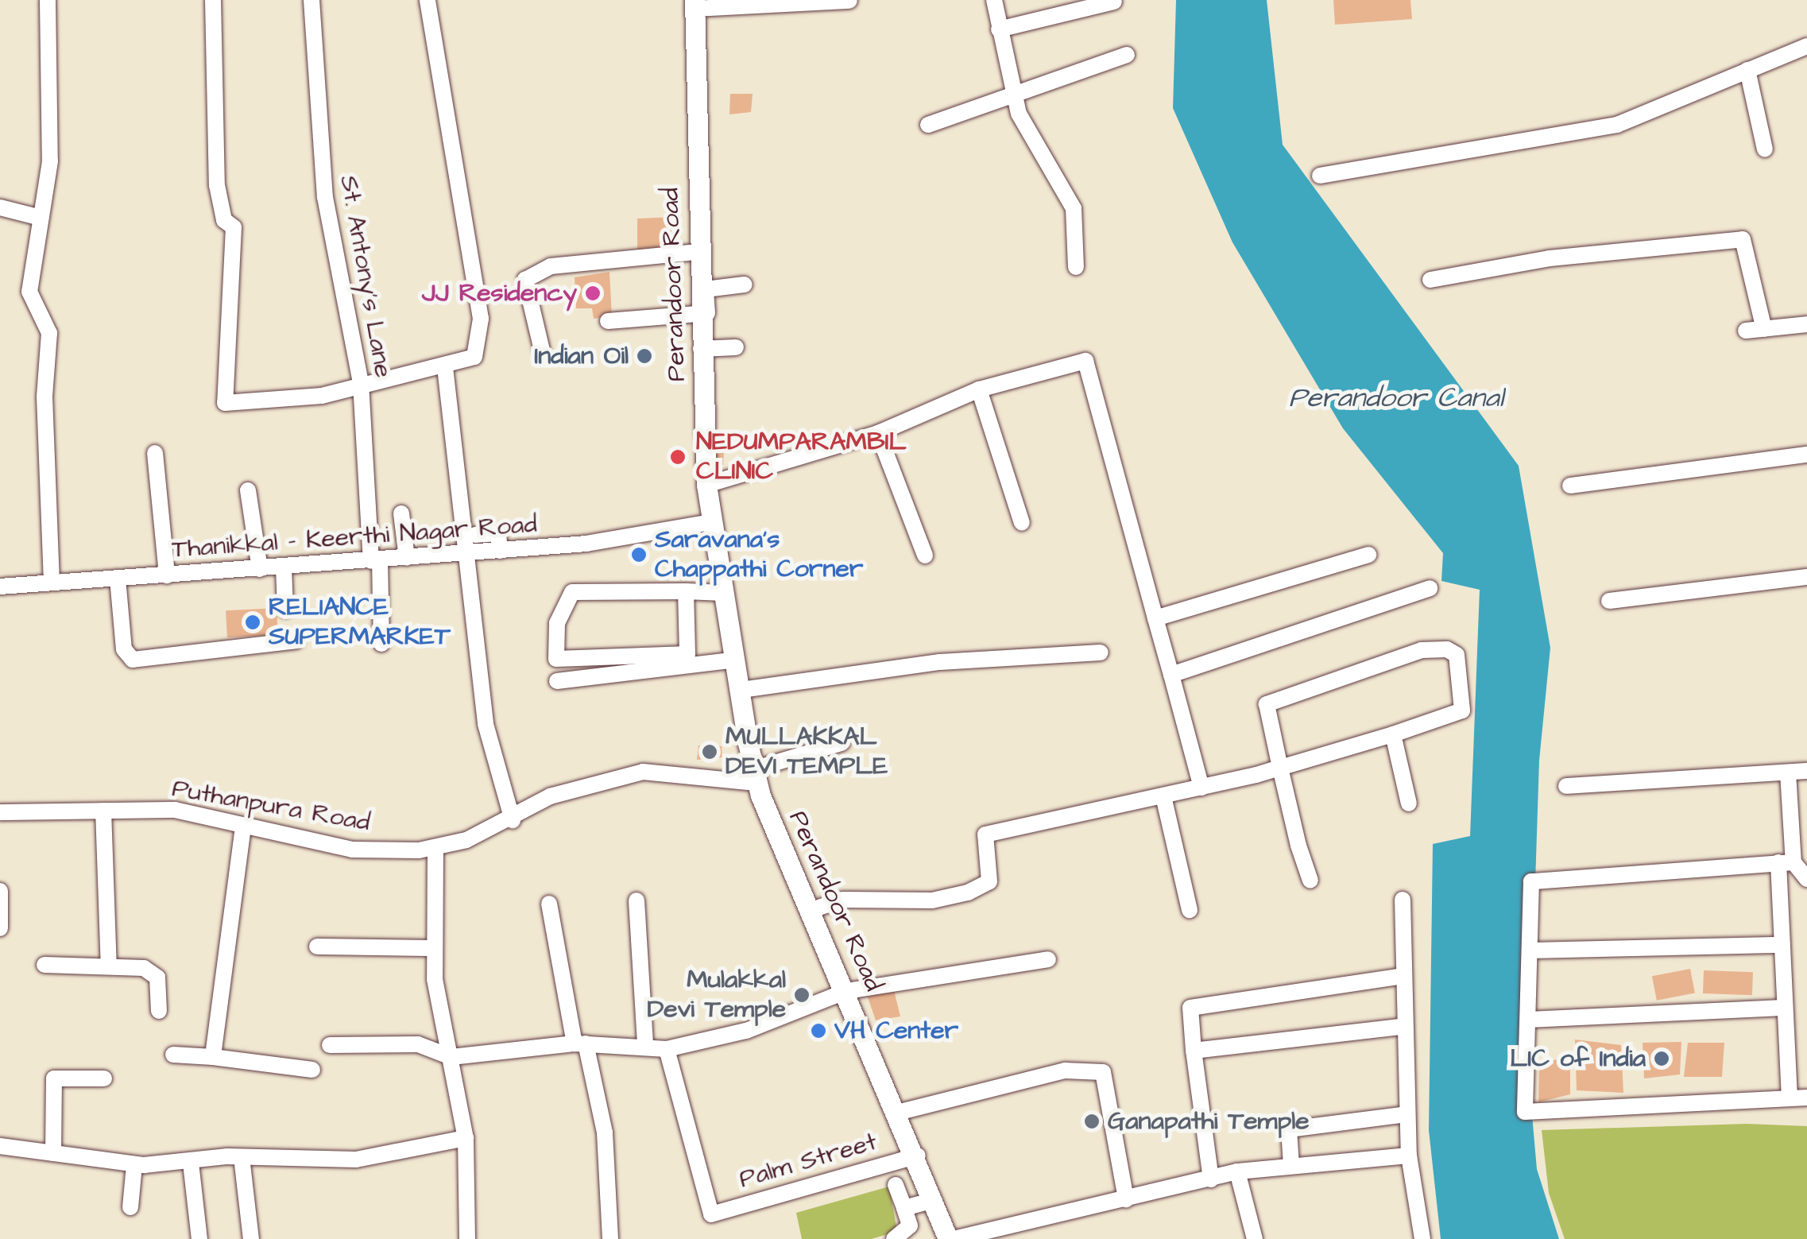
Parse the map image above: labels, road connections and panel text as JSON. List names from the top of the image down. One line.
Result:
{"streets":{"main road":["Perandoor Road"],"street":["St. Antony's Lane","Thanikkal - Keerthi Nagar Road","Puthanpura Road","Palm Street"]},"crossings":[["St. Antony's Lane","Thanikkal - Keerthi Nagar Road"],["Perandoor Road","Thanikkal - Keerthi Nagar Road"],["Perandoor Road","Puthanpura Road"],["Perandoor Road","Palm Street"]],"water":["Perandoor Canal"],"places":["JJ Residency","Indian Oil","NEDUMPARAMBIL CLINIC","Saravana's Chappathi Corner","RELIANCE SUPERMARKET","MULLAKKAL DEVI TEMPLE","Mulakkal Devi Temple","VH Center","LIC of India","Ganapathi Temple"]}
